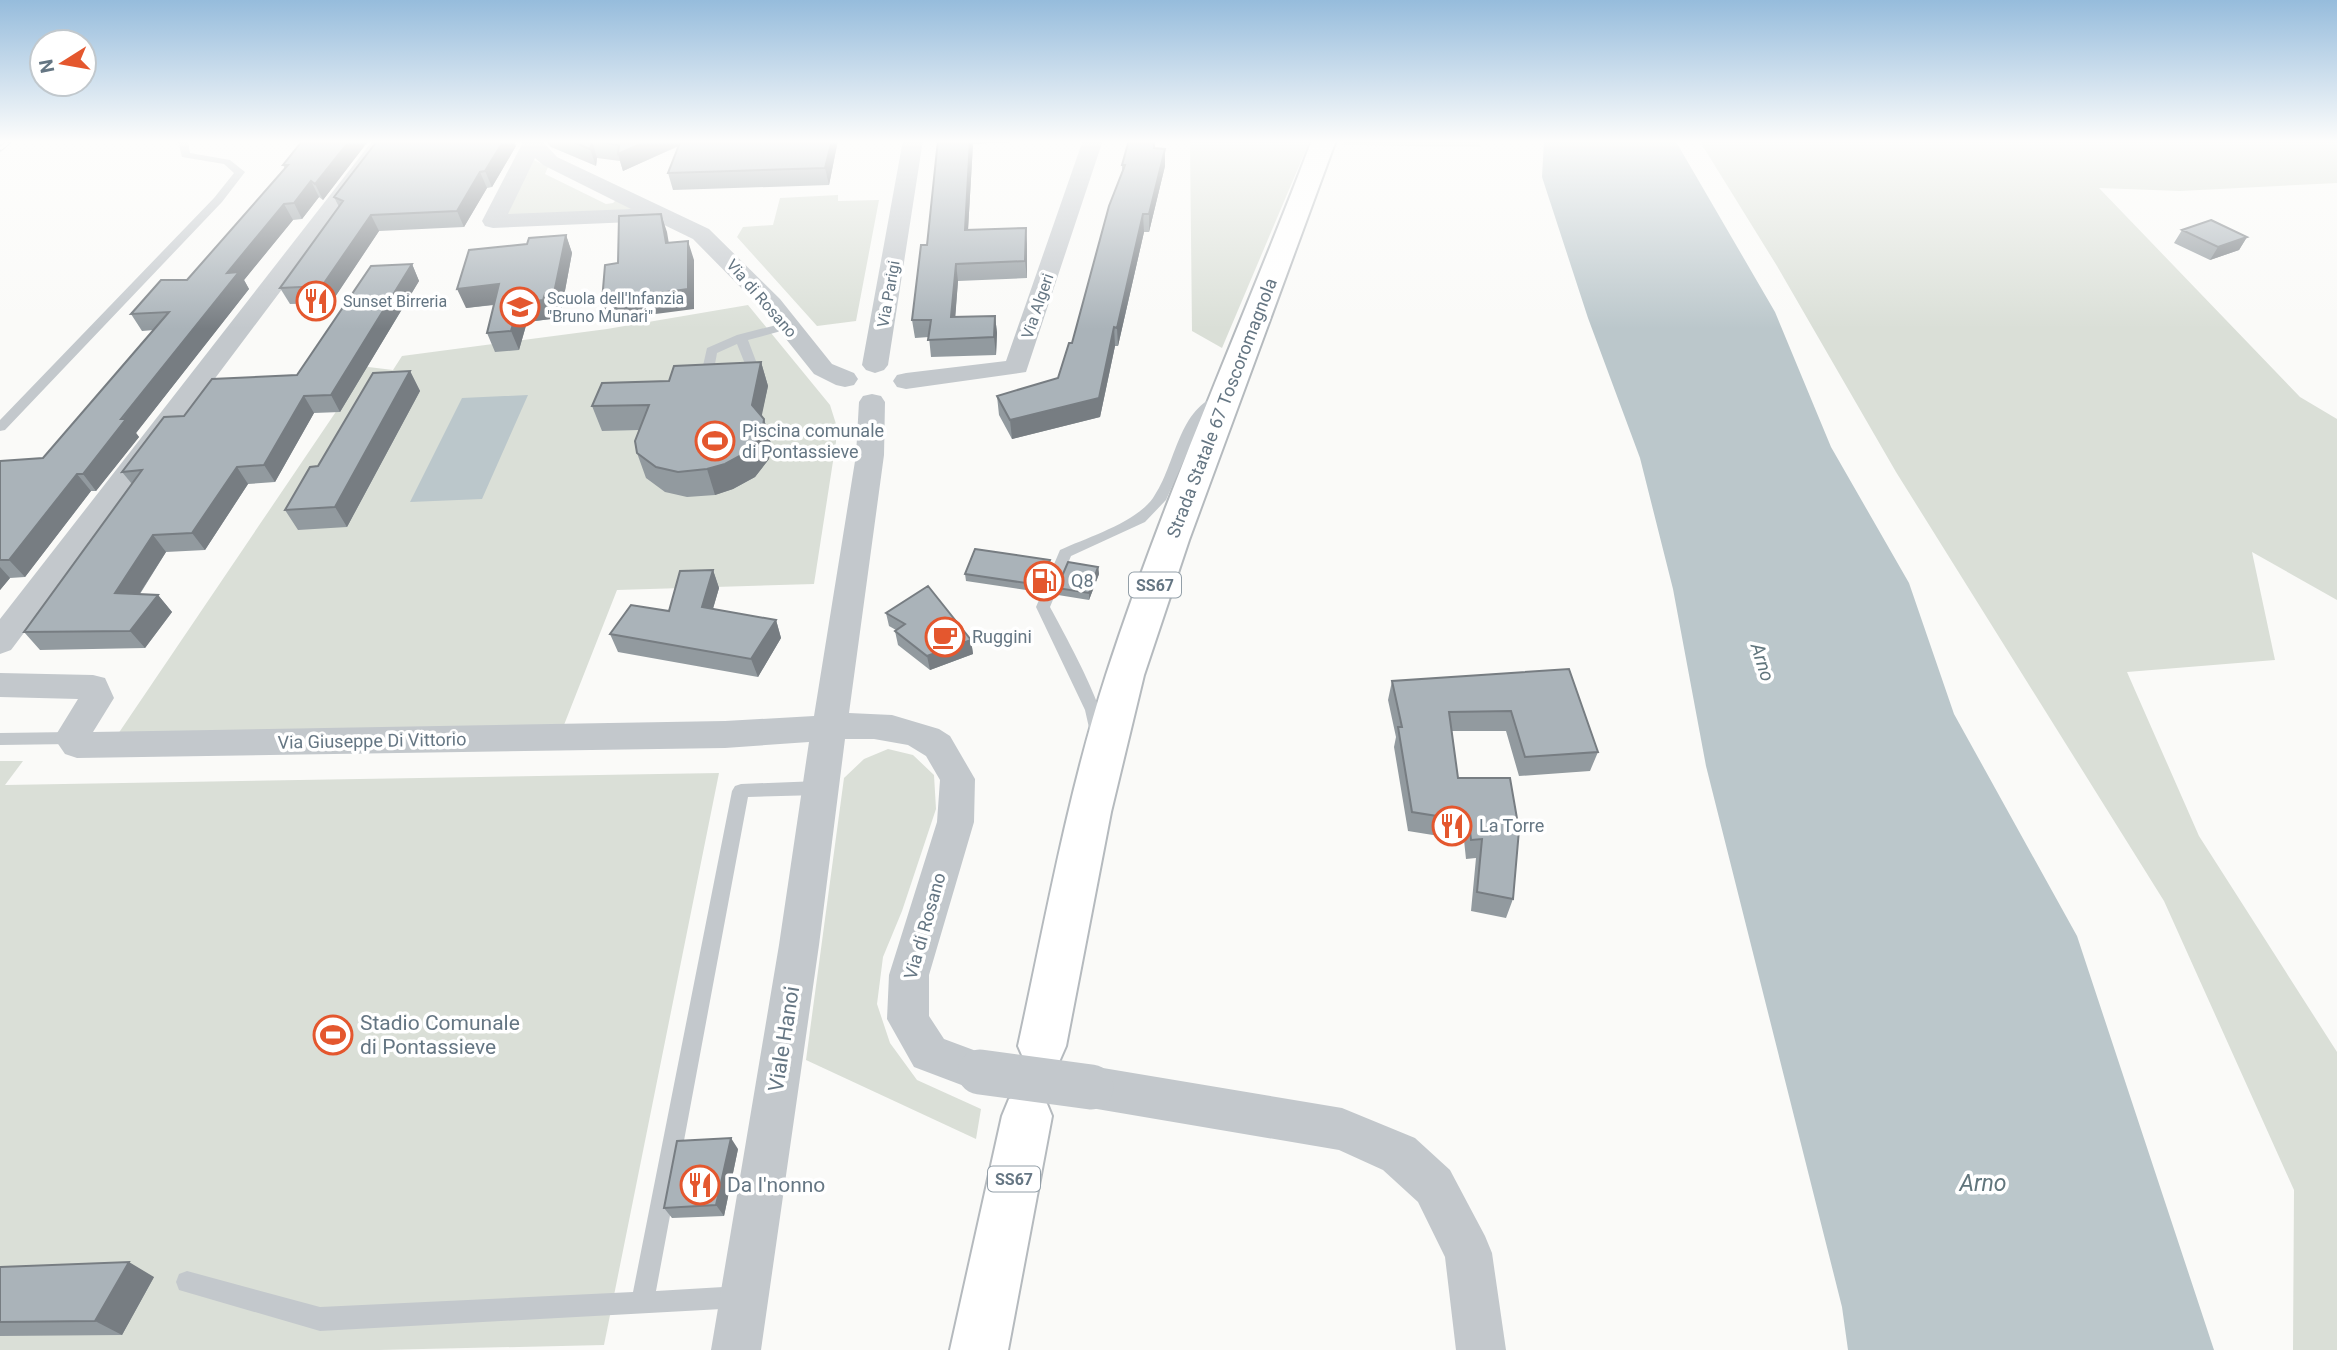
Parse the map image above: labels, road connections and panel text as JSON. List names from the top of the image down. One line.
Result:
{"streets":{"main road":["Strada Statale 67 Toscoromagnola","SS67"],"street":["Via Parigi","Via di Rosano","Via Algeri","Via Giuseppe Di Vittorio","Viale Hanoi"]},"crossings":[["Via di Rosano","Via Giuseppe Di Vittorio"],["Via di Rosano","Viale Hanoi"],["Via Giuseppe Di Vittorio","Viale Hanoi"]],"water":["Arno"],"places":{"restaurant":["Sunset Birreria","La Torre","Da I'nonno"],"school or university":["Scuola dell'Infanzia \"Bruno Munari\""],"sports":["Piscina comunale di Pontassieve","Stadio Comunale di Pontassieve"],"fuel station":["Q8"],"cafe":["Ruggini"]},"north":"left"}
